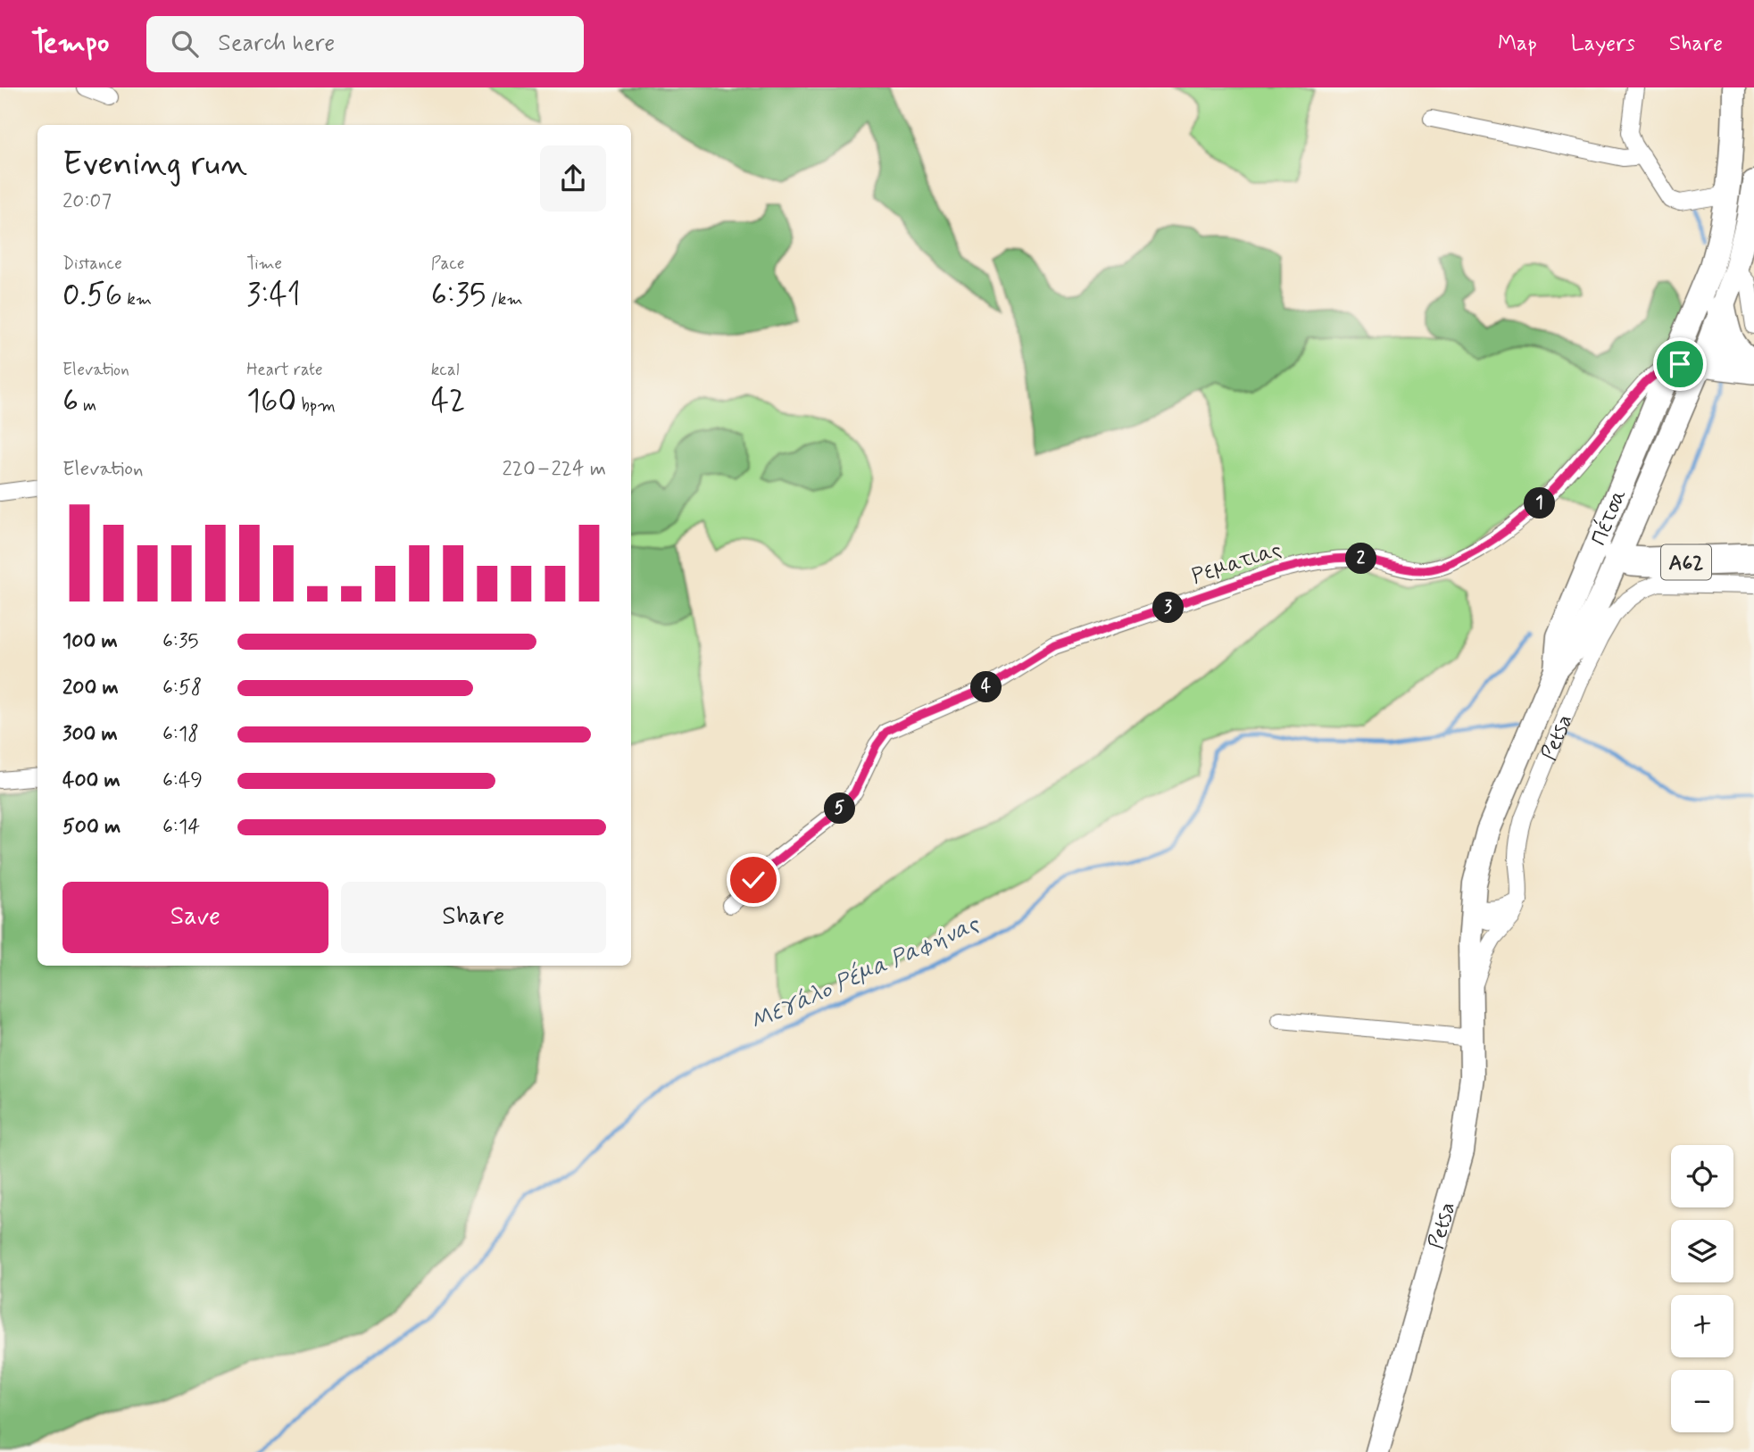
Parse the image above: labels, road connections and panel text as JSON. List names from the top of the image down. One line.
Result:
{"streets":{"highway":["Α62"],"main road":["Πέτσα","Petsa"],"street":["Ρεματιας"]},"crossings":[["Πέτσα","Ρεματιας"],["Πέτσα","Α62"],["Πέτσα","Petsa"]],"water":["Μεγάλο Ρέμα Ραφήνας"],"page":{"header":"Tempo","search":"Search here","nav":["Map","Layers","Share"],"heading":["Evening run","20:07"],"stats":[["Distance","0.56 km"],["Time","3:41"],["Pace","6:35 /km"],["Elevation","6 m"],["Heart rate","160 bpm"],["kcal","42"]],"chart":["Elevation","220–224 m"],"pins":["1","2","3","4","5"],"list":[{"name":"100 m","note":"6:35"},{"name":"200 m","note":"6:58"},{"name":"300 m","note":"6:18"},{"name":"400 m","note":"6:49"},{"name":"500 m","note":"6:14"}],"buttons":["Save","Share"],"map_buttons":["+","−"]}}
